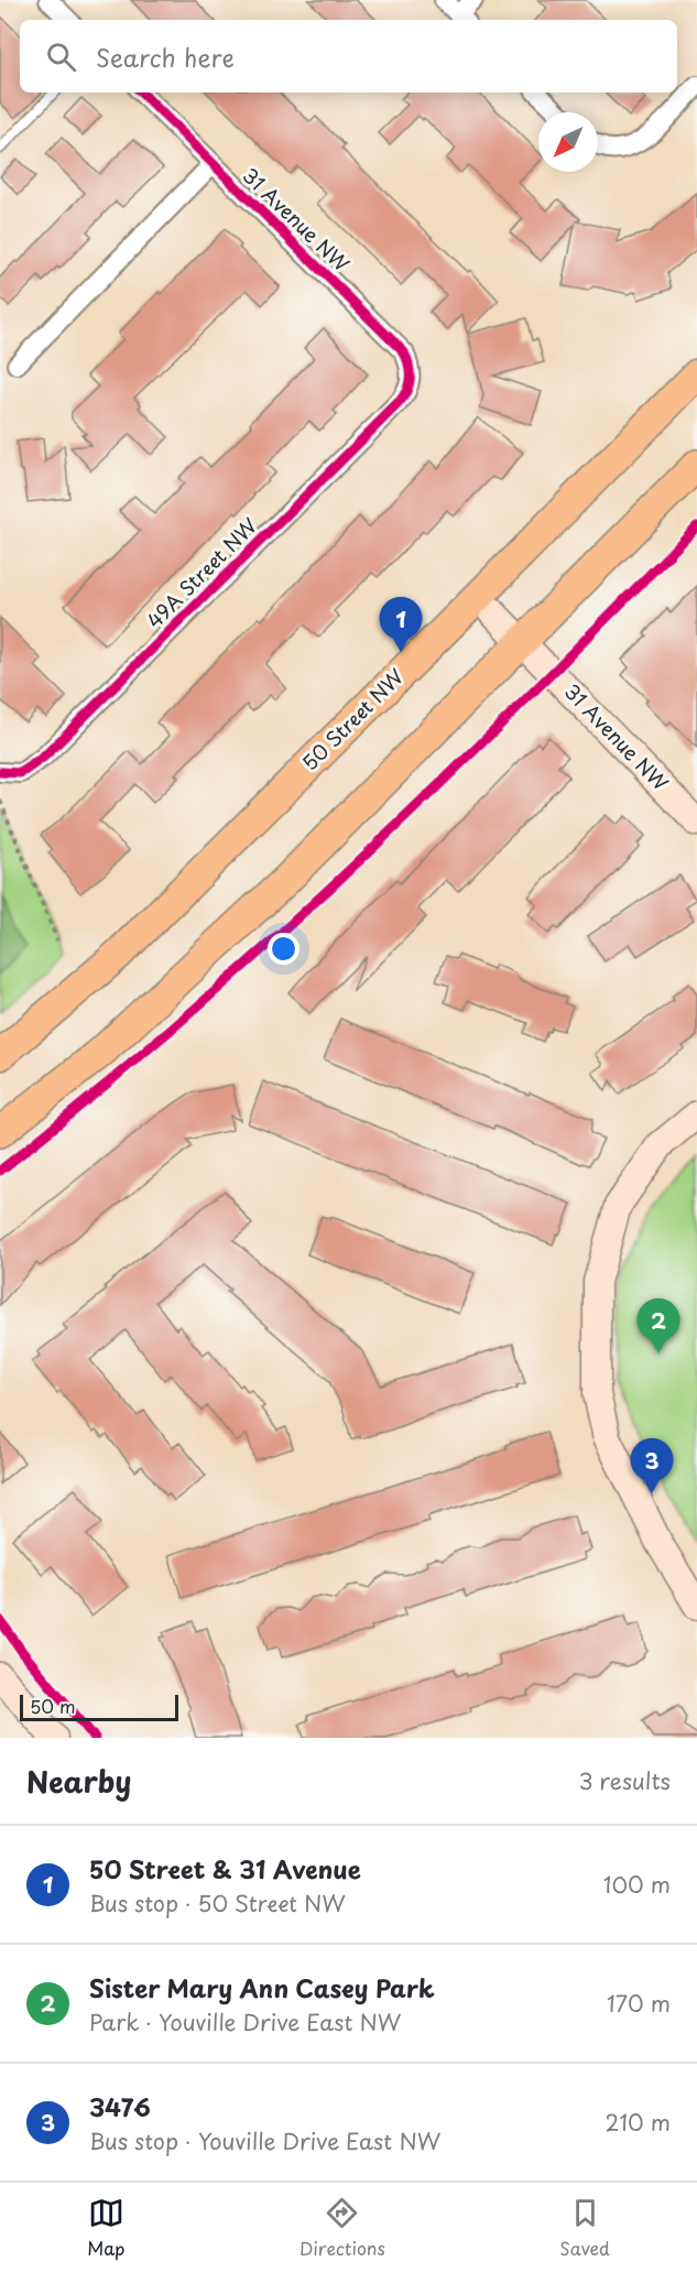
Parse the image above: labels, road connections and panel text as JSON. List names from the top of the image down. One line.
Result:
{"streets":{"main road":["50 Street NW"],"street":["31 Avenue NW","49A Street NW"]},"crossings":[["31 Avenue NW","49A Street NW"],["31 Avenue NW","50 Street NW"]],"scale_bar":"50 m","north":"bottom left","page":{"search":"Search here","pins":["1","2","3"],"scale":"50 m","heading":["Nearby","3 results"],"list":[{"mark":"1","name":"50 Street & 31 Avenue","note":"Bus stop · 50 Street NW","value":"100 m"},{"mark":"2","name":"Sister Mary Ann Casey Park","note":"Park · Youville Drive East NW","value":"170 m"},{"mark":"3","name":"3476","note":"Bus stop · Youville Drive East NW","value":"210 m"}],"nav":["Map","Directions","Saved"]}}
